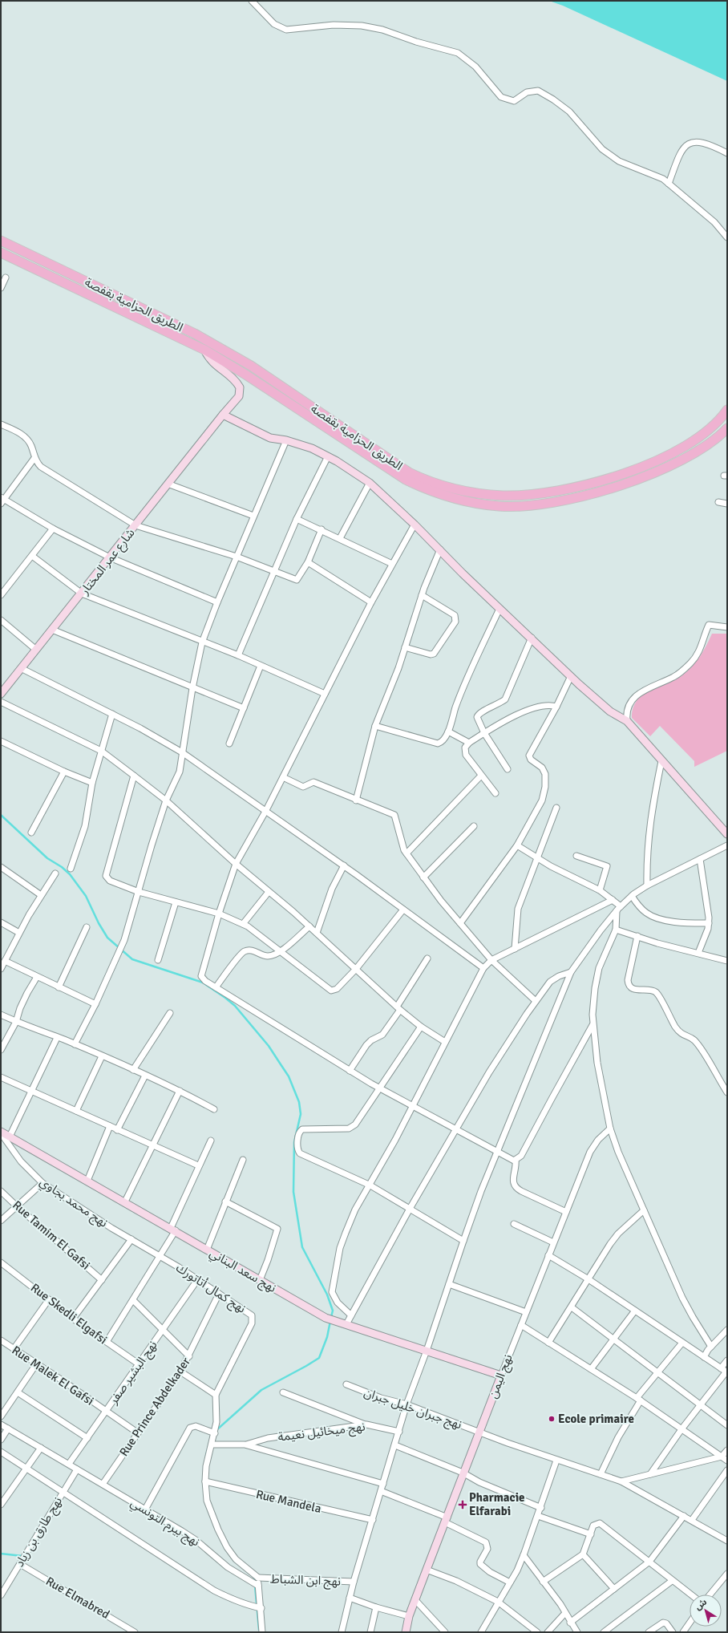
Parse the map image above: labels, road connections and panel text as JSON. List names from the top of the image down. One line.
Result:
{"streets":{"main road":["الطريق الحزامية بقفصة"],"street":["شارع عمر المختار","نهج محمد بجاوي","Rue Tamim El Gafsi","نهج سعد البناني","نهج كمال أتاتورك","Rue Skedli Elgafsi","نهج البشير صفر","Rue Malek El Gafsi","نهج اليمن","Rue Prince Abdelkader","نهج جبران خليل جبران","نهج ميخائيل نعيمة","Rue Mandela","نهج بيرم التونسي","نهج طارق بن زياد","نهج ابن الشباط","Rue Elmabred"]},"crossings":[["الطريق الحزامية بقفصة","شارع عمر المختار"],["نهج محمد بجاوي","نهج سعد البناني"],["نهج محمد بجاوي","نهج كمال أتاتورك"],["نهج سعد البناني","نهج اليمن"],["نهج كمال أتاتورك","نهج البشير صفر"],["نهج كمال أتاتورك","Rue Prince Abdelkader"],["Rue Skedli Elgafsi","نهج البشير صفر"],["نهج البشير صفر","Rue Malek El Gafsi"],["نهج البشير صفر","نهج بيرم التونسي"],["Rue Malek El Gafsi","Rue Prince Abdelkader"],["نهج اليمن","نهج جبران خليل جبران"],["Rue Prince Abdelkader","نهج بيرم التونسي"],["نهج بيرم التونسي","نهج طارق بن زياد"],["نهج طارق بن زياد","Rue Elmabred"]],"places":{"other":["Ecole primaire"],"health":["Pharmacie Elfarabi"]},"north":"top left"}
